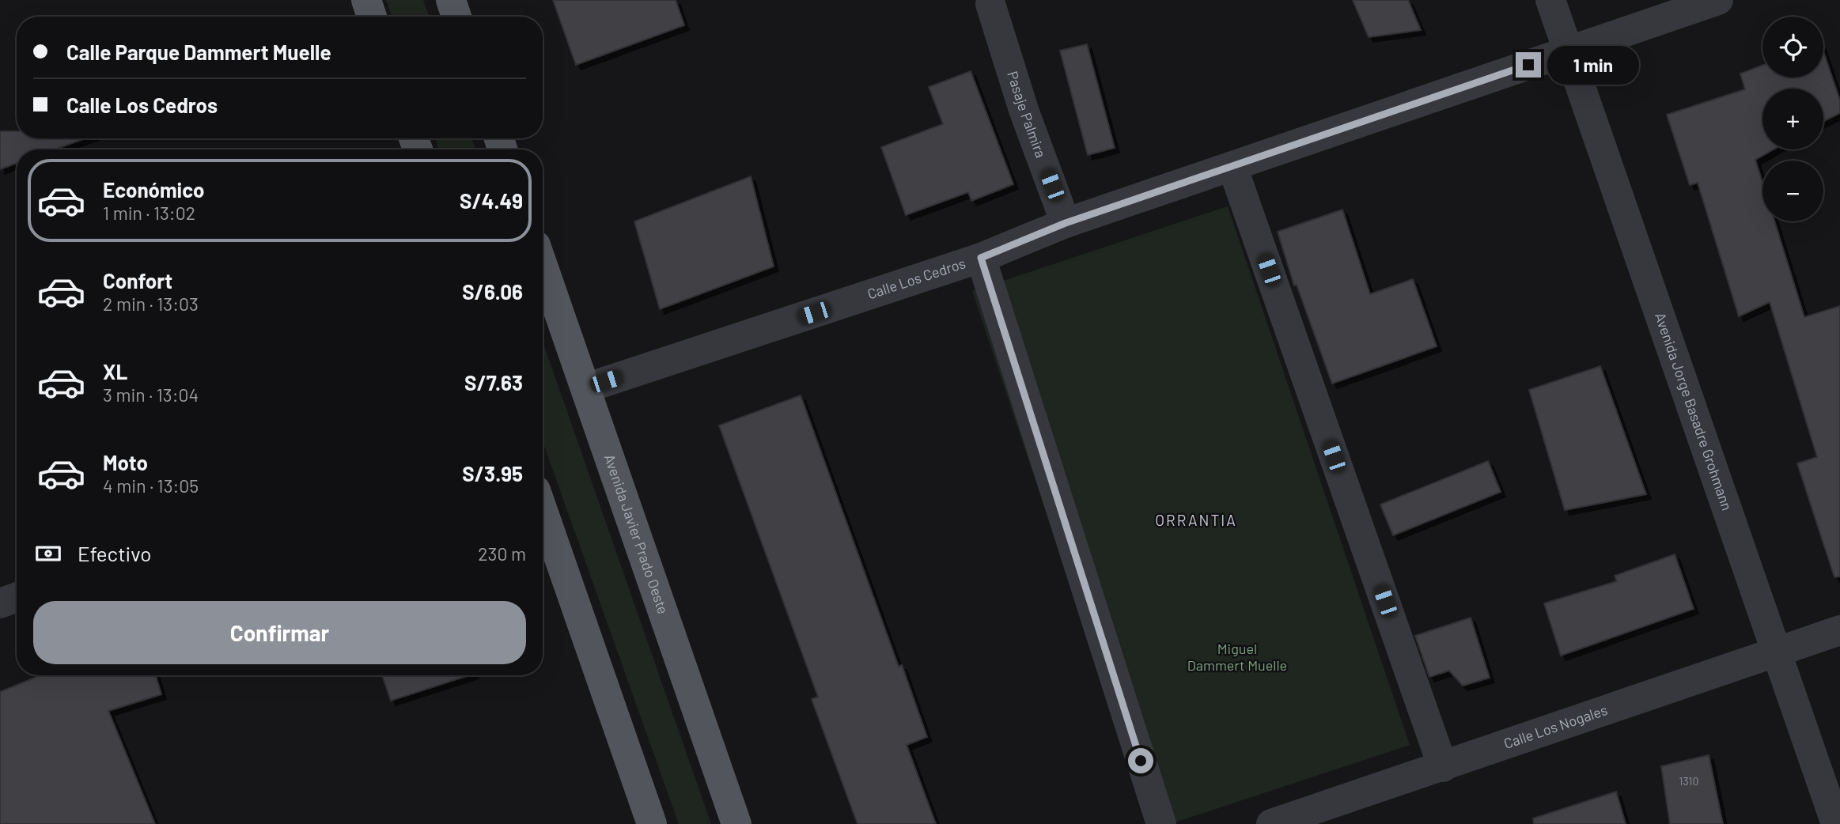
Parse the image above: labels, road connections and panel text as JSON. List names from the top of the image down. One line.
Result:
{"streets":{"main road":["Avenida Javier Prado Oeste"],"street":["Pasaje Palmira","Calle Los Cedros","Avenida Jorge Basadre Grohmann","Calle Los Nogales"]},"crossings":[["Pasaje Palmira","Calle Los Cedros"],["Calle Los Cedros","Avenida Jorge Basadre Grohmann"],["Calle Los Cedros","Avenida Javier Prado Oeste"],["Avenida Jorge Basadre Grohmann","Calle Los Nogales"]],"districts":["ORRANTIA"],"parks":["Miguel Dammert Muelle"],"house_numbers":["1310"],"page":{"map_buttons":["+","−"],"banner":["Calle Parque Dammert Muelle","Calle Los Cedros"],"bubble":"1 min","list":[{"name":"Económico","note":"1 min · 13:02","value":"S/4.49"},{"name":"Confort","note":"2 min · 13:03","value":"S/6.06"},{"name":"XL","note":"3 min · 13:04","value":"S/7.63"},{"name":"Moto","note":"4 min · 13:05","value":"S/3.95"}],"pay":["Efectivo","230 m"],"buttons":"Confirmar"}}
